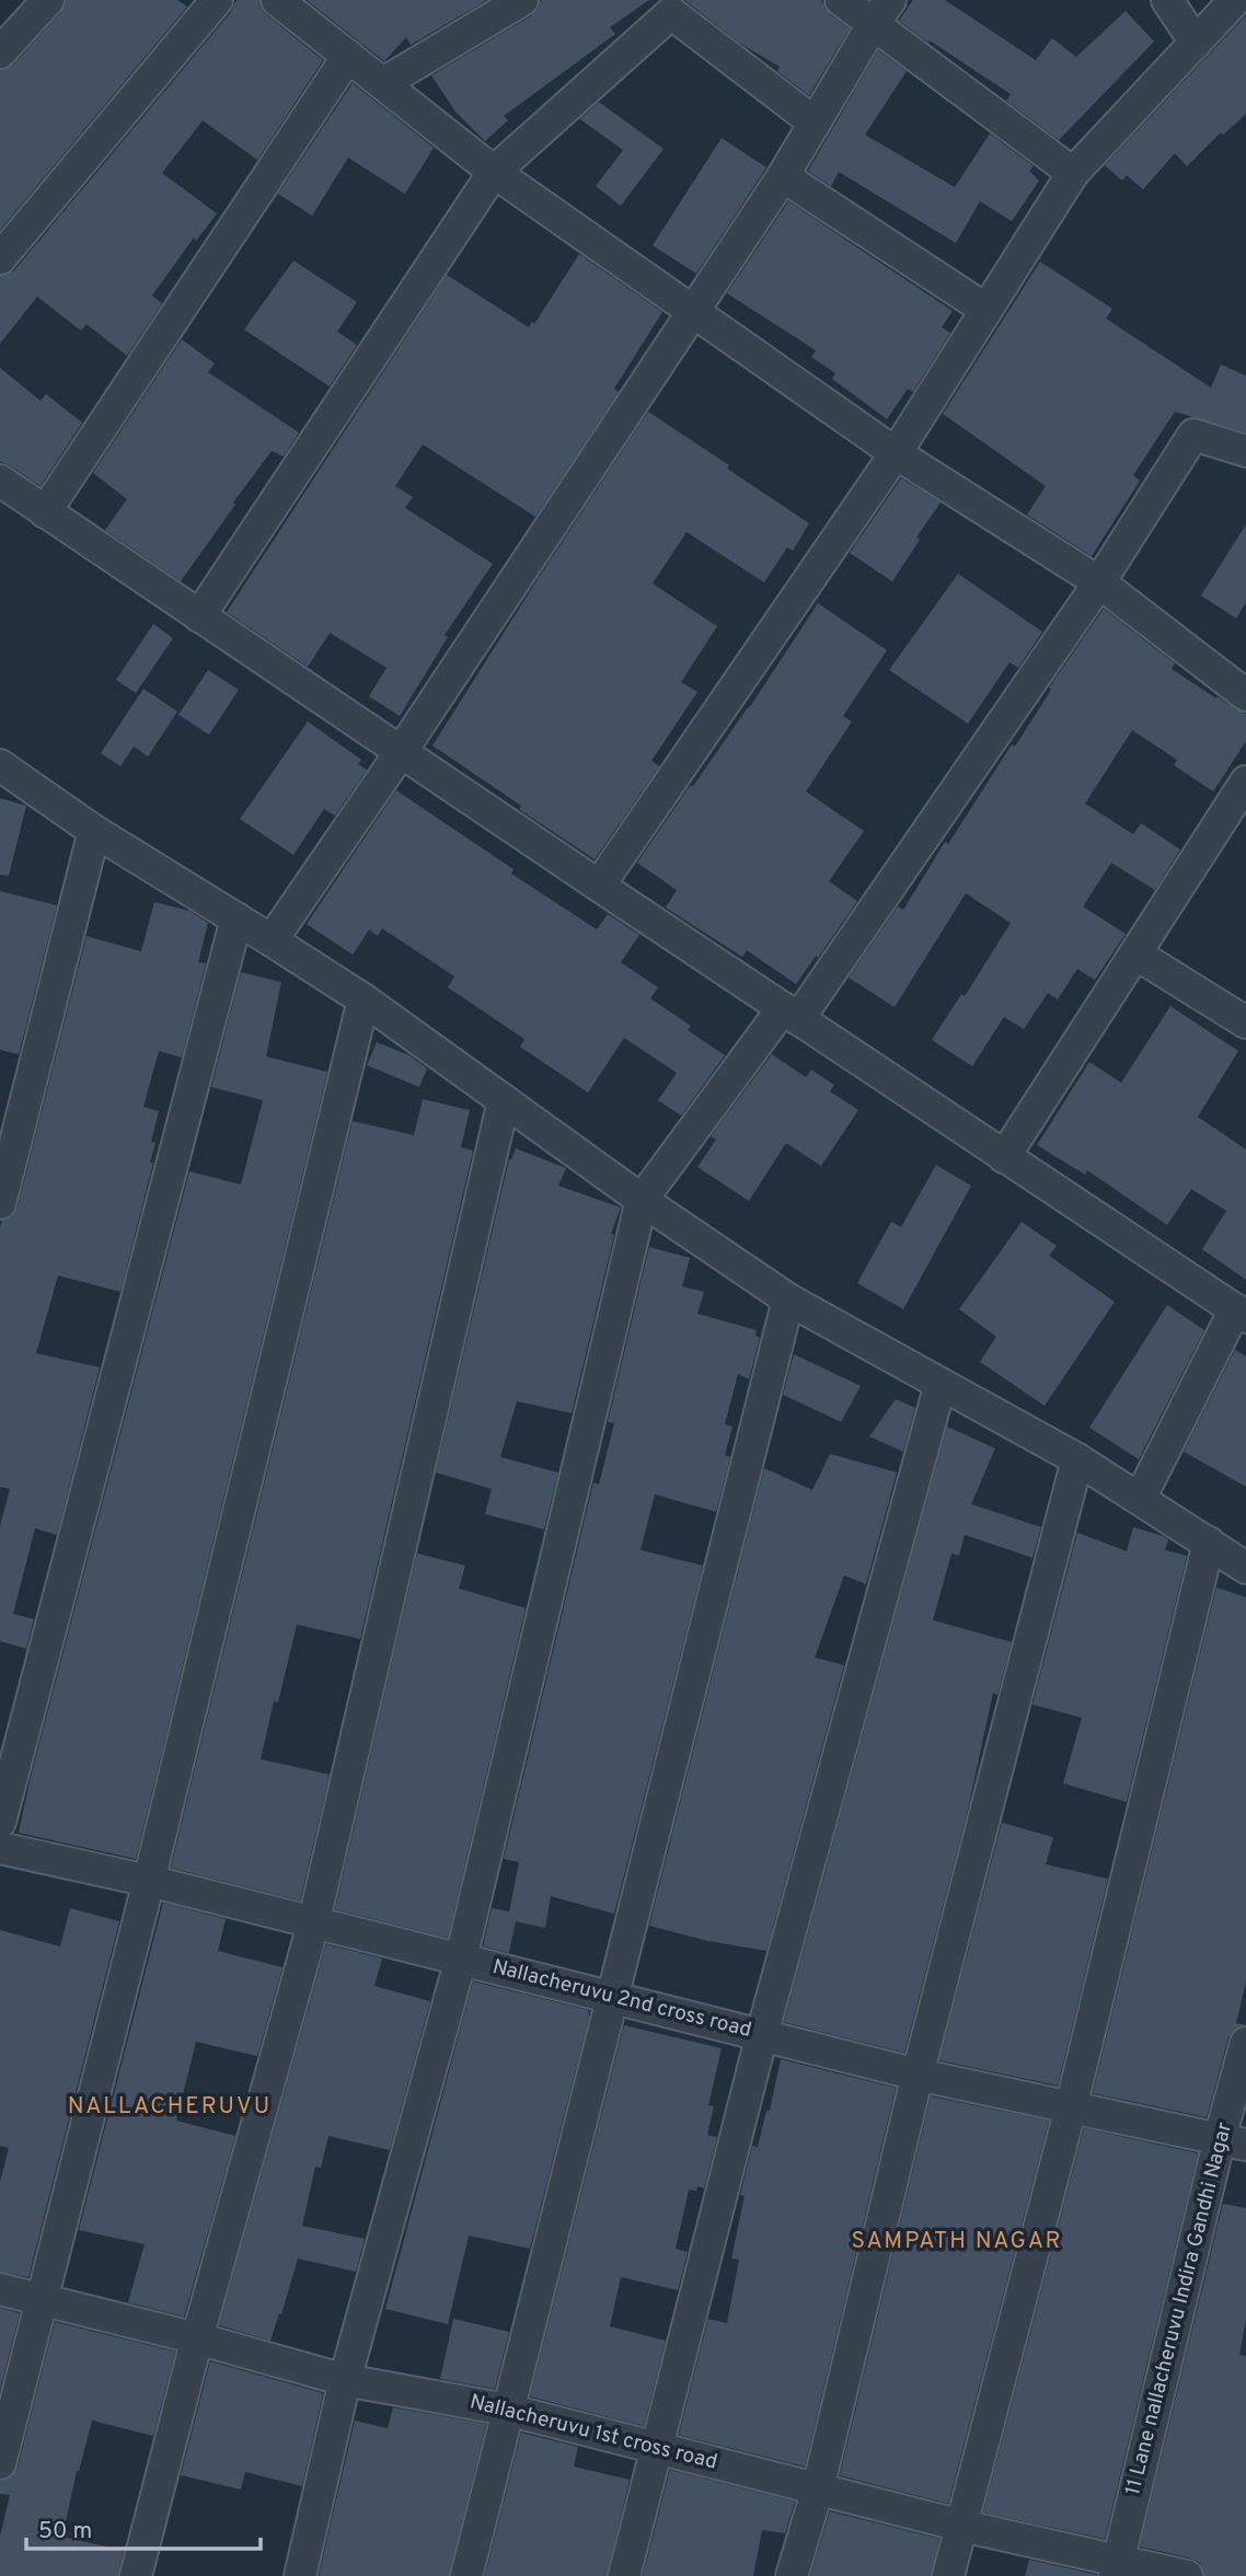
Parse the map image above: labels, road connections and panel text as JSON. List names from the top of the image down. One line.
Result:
{"streets":{"street":["Nallacheruvu 2nd cross road","11 Lane nallacheruvu Indira Gandhi Nagar","Nallacheruvu 1st cross road"]},"crossings":[["Nallacheruvu 2nd cross road","11 Lane nallacheruvu Indira Gandhi Nagar"],["11 Lane nallacheruvu Indira Gandhi Nagar","Nallacheruvu 1st cross road"]],"districts":["NALLACHERUVU","SAMPATH NAGAR"],"scale_bar":"50 m"}
